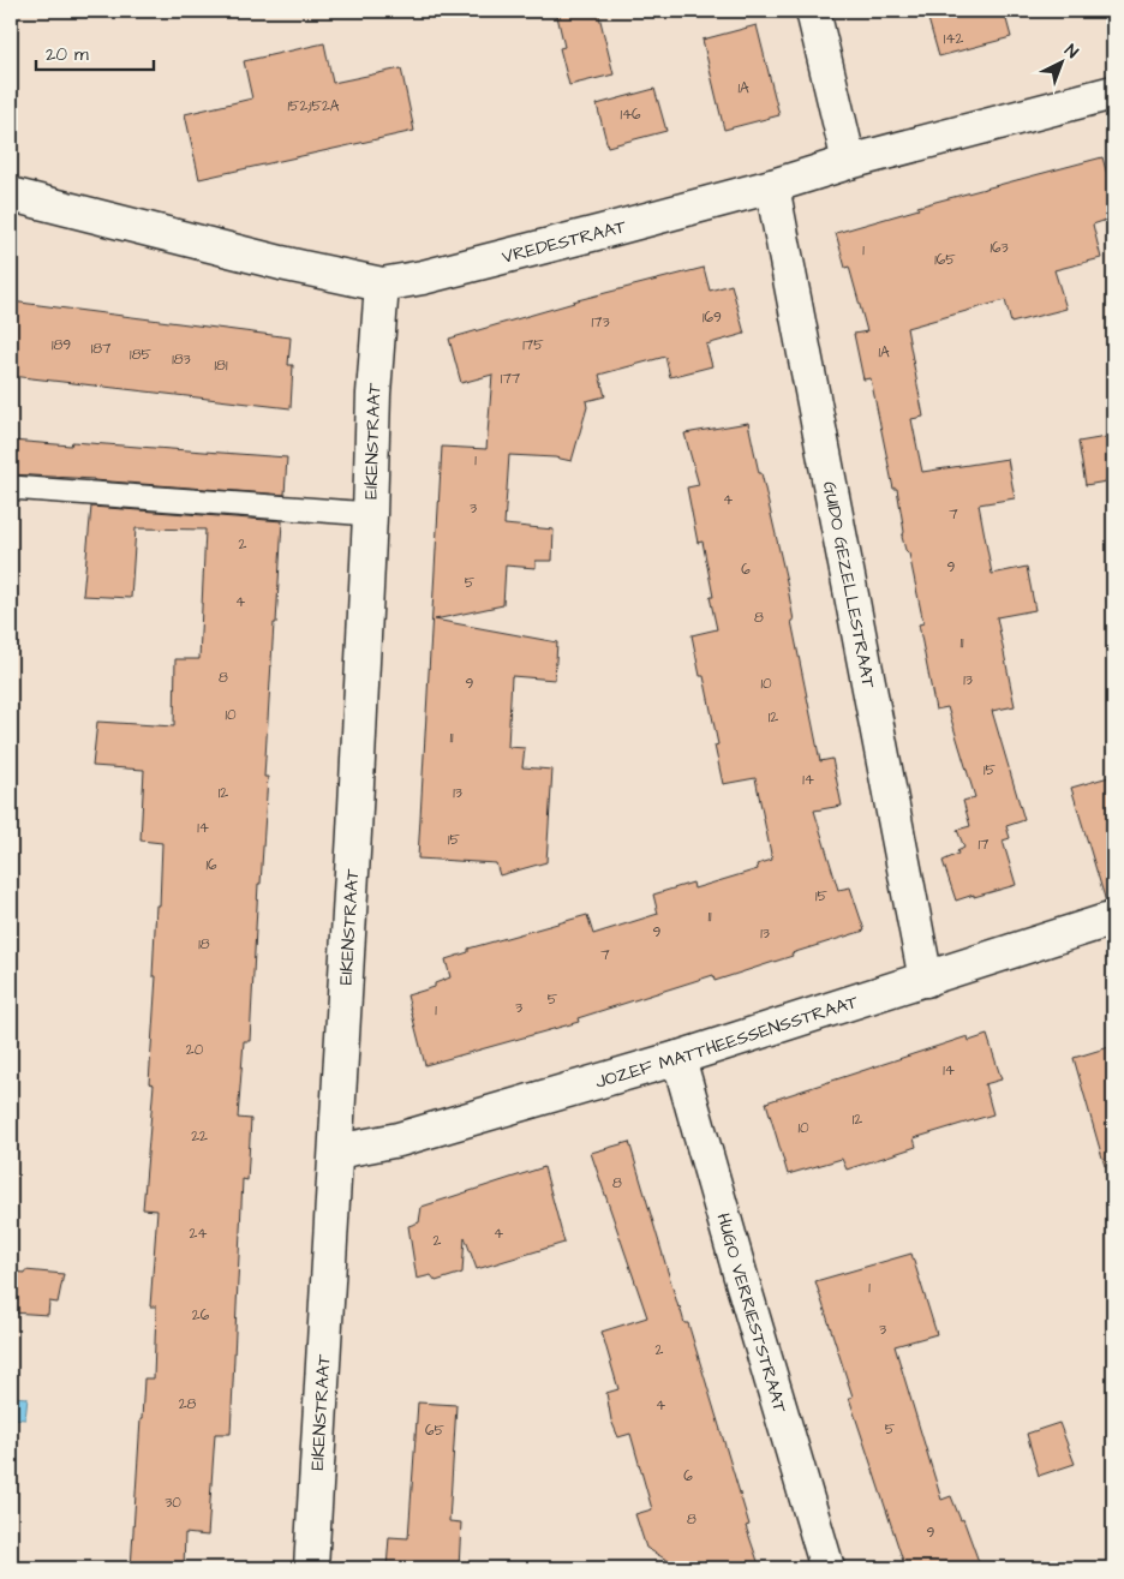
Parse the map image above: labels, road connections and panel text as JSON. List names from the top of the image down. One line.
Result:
{"streets":{"street":["VREDESTRAAT","EIKENSTRAAT","GUIDO GEZELLESTRAAT","JOZEF MATTHEESSENSSTRAAT","HUGO VERRIESTSTRAAT"]},"crossings":[["VREDESTRAAT","EIKENSTRAAT"],["VREDESTRAAT","GUIDO GEZELLESTRAAT"],["EIKENSTRAAT","JOZEF MATTHEESSENSSTRAAT"],["GUIDO GEZELLESTRAAT","JOZEF MATTHEESSENSSTRAAT"],["JOZEF MATTHEESSENSSTRAAT","HUGO VERRIESTSTRAAT"]],"house_numbers":["142","1A","152;152A","146","163","1","165","169","173","189","175","187","1A","185","183","181","177","1","4","3","7","2","9","6","5","4","8","11","8","13","9","10","10","12","11","15","14","12","13","14","15","17","16","15","11","9","13","18","7","5","3","1","20","14","12","10","22","8","24","4","2","1","26","3","2","28","4","5","65","6","30","8","9"],"scale_bar":"20 m","north":"top right"}
